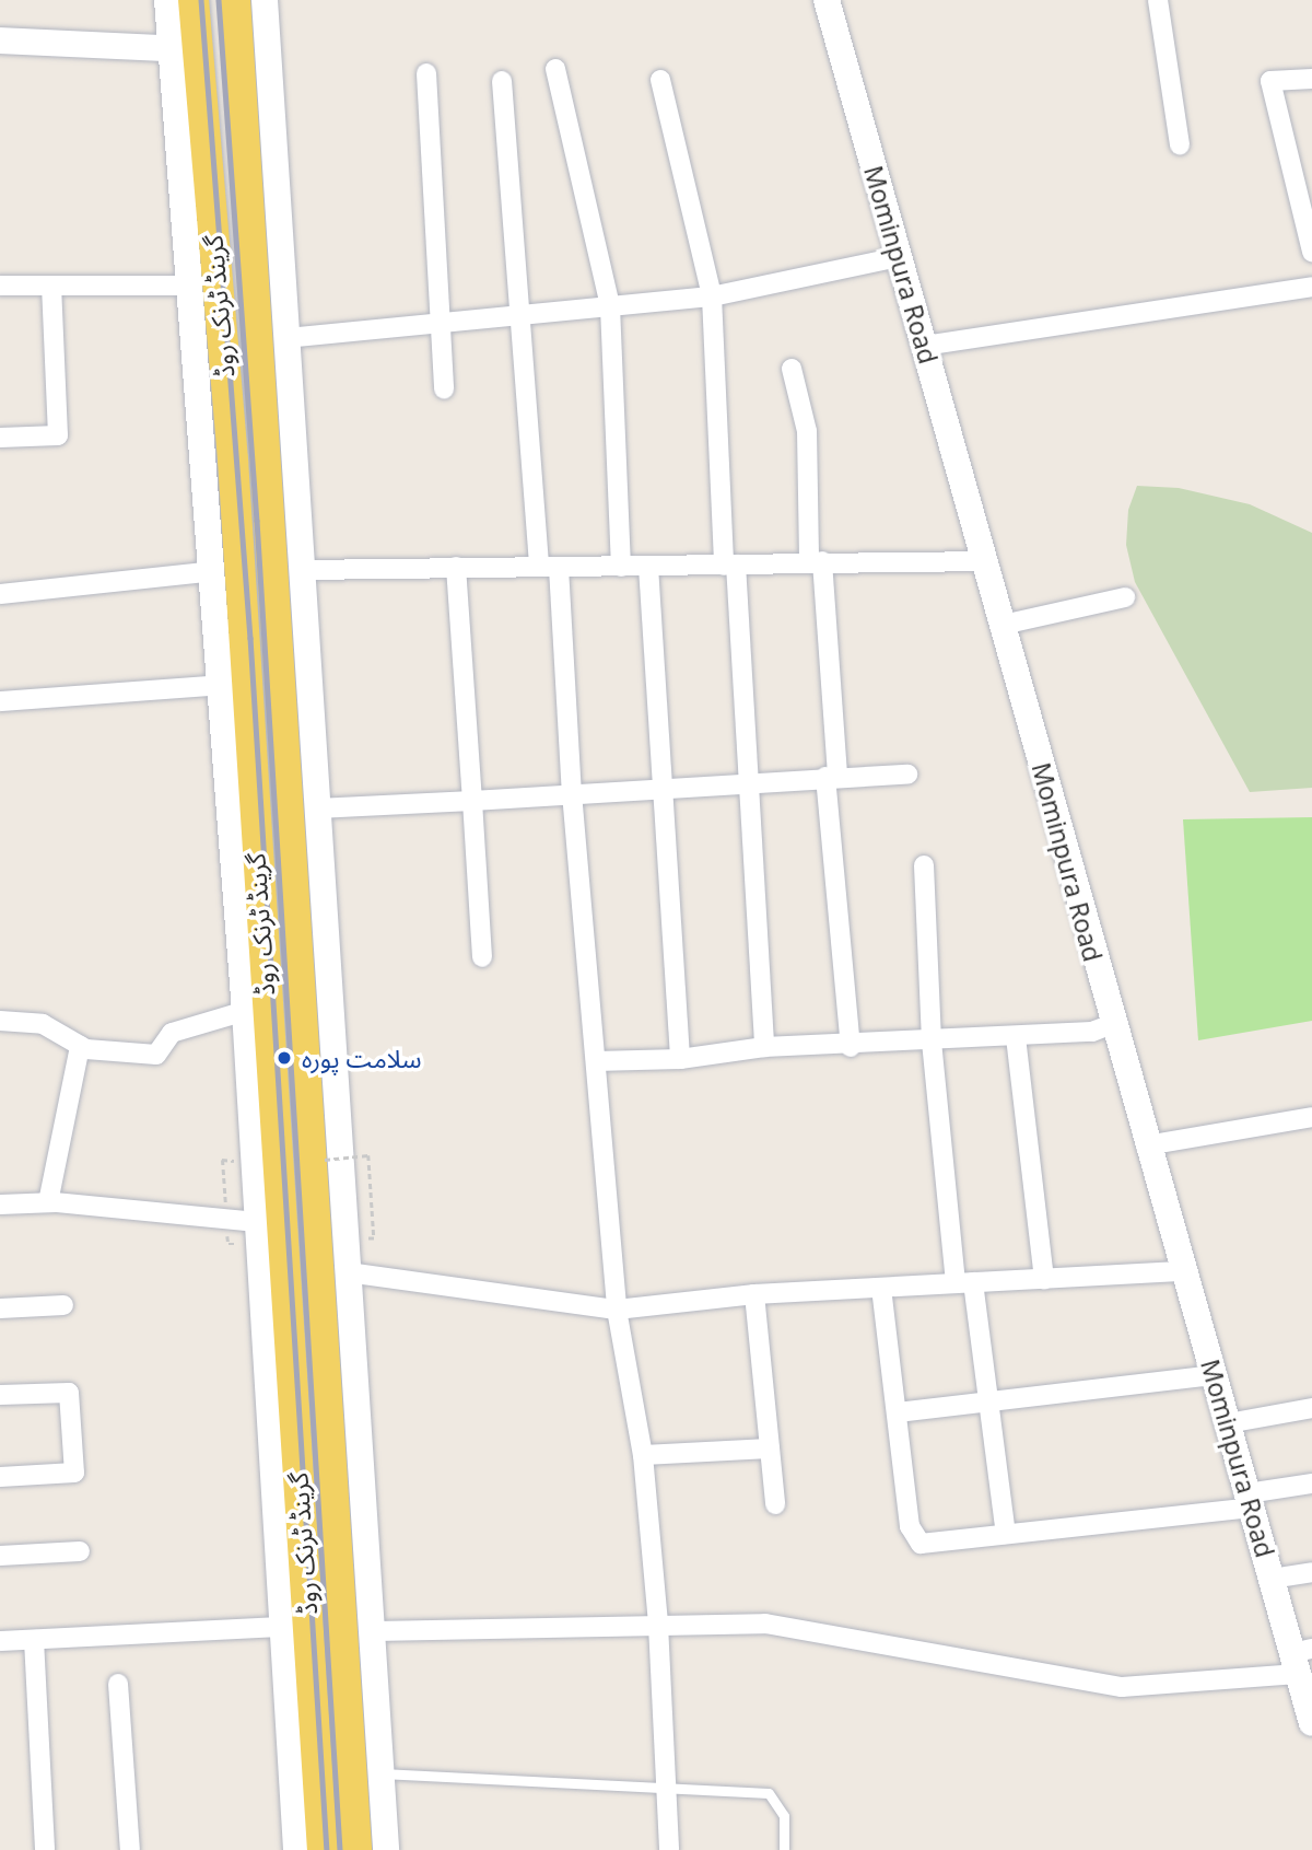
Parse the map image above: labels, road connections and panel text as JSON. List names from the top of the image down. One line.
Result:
{"streets":{"main road":["گرینڈ ٹرنک روڈ"],"street":["Mominpura Road"]},"places":["سلامت پورہ"]}
